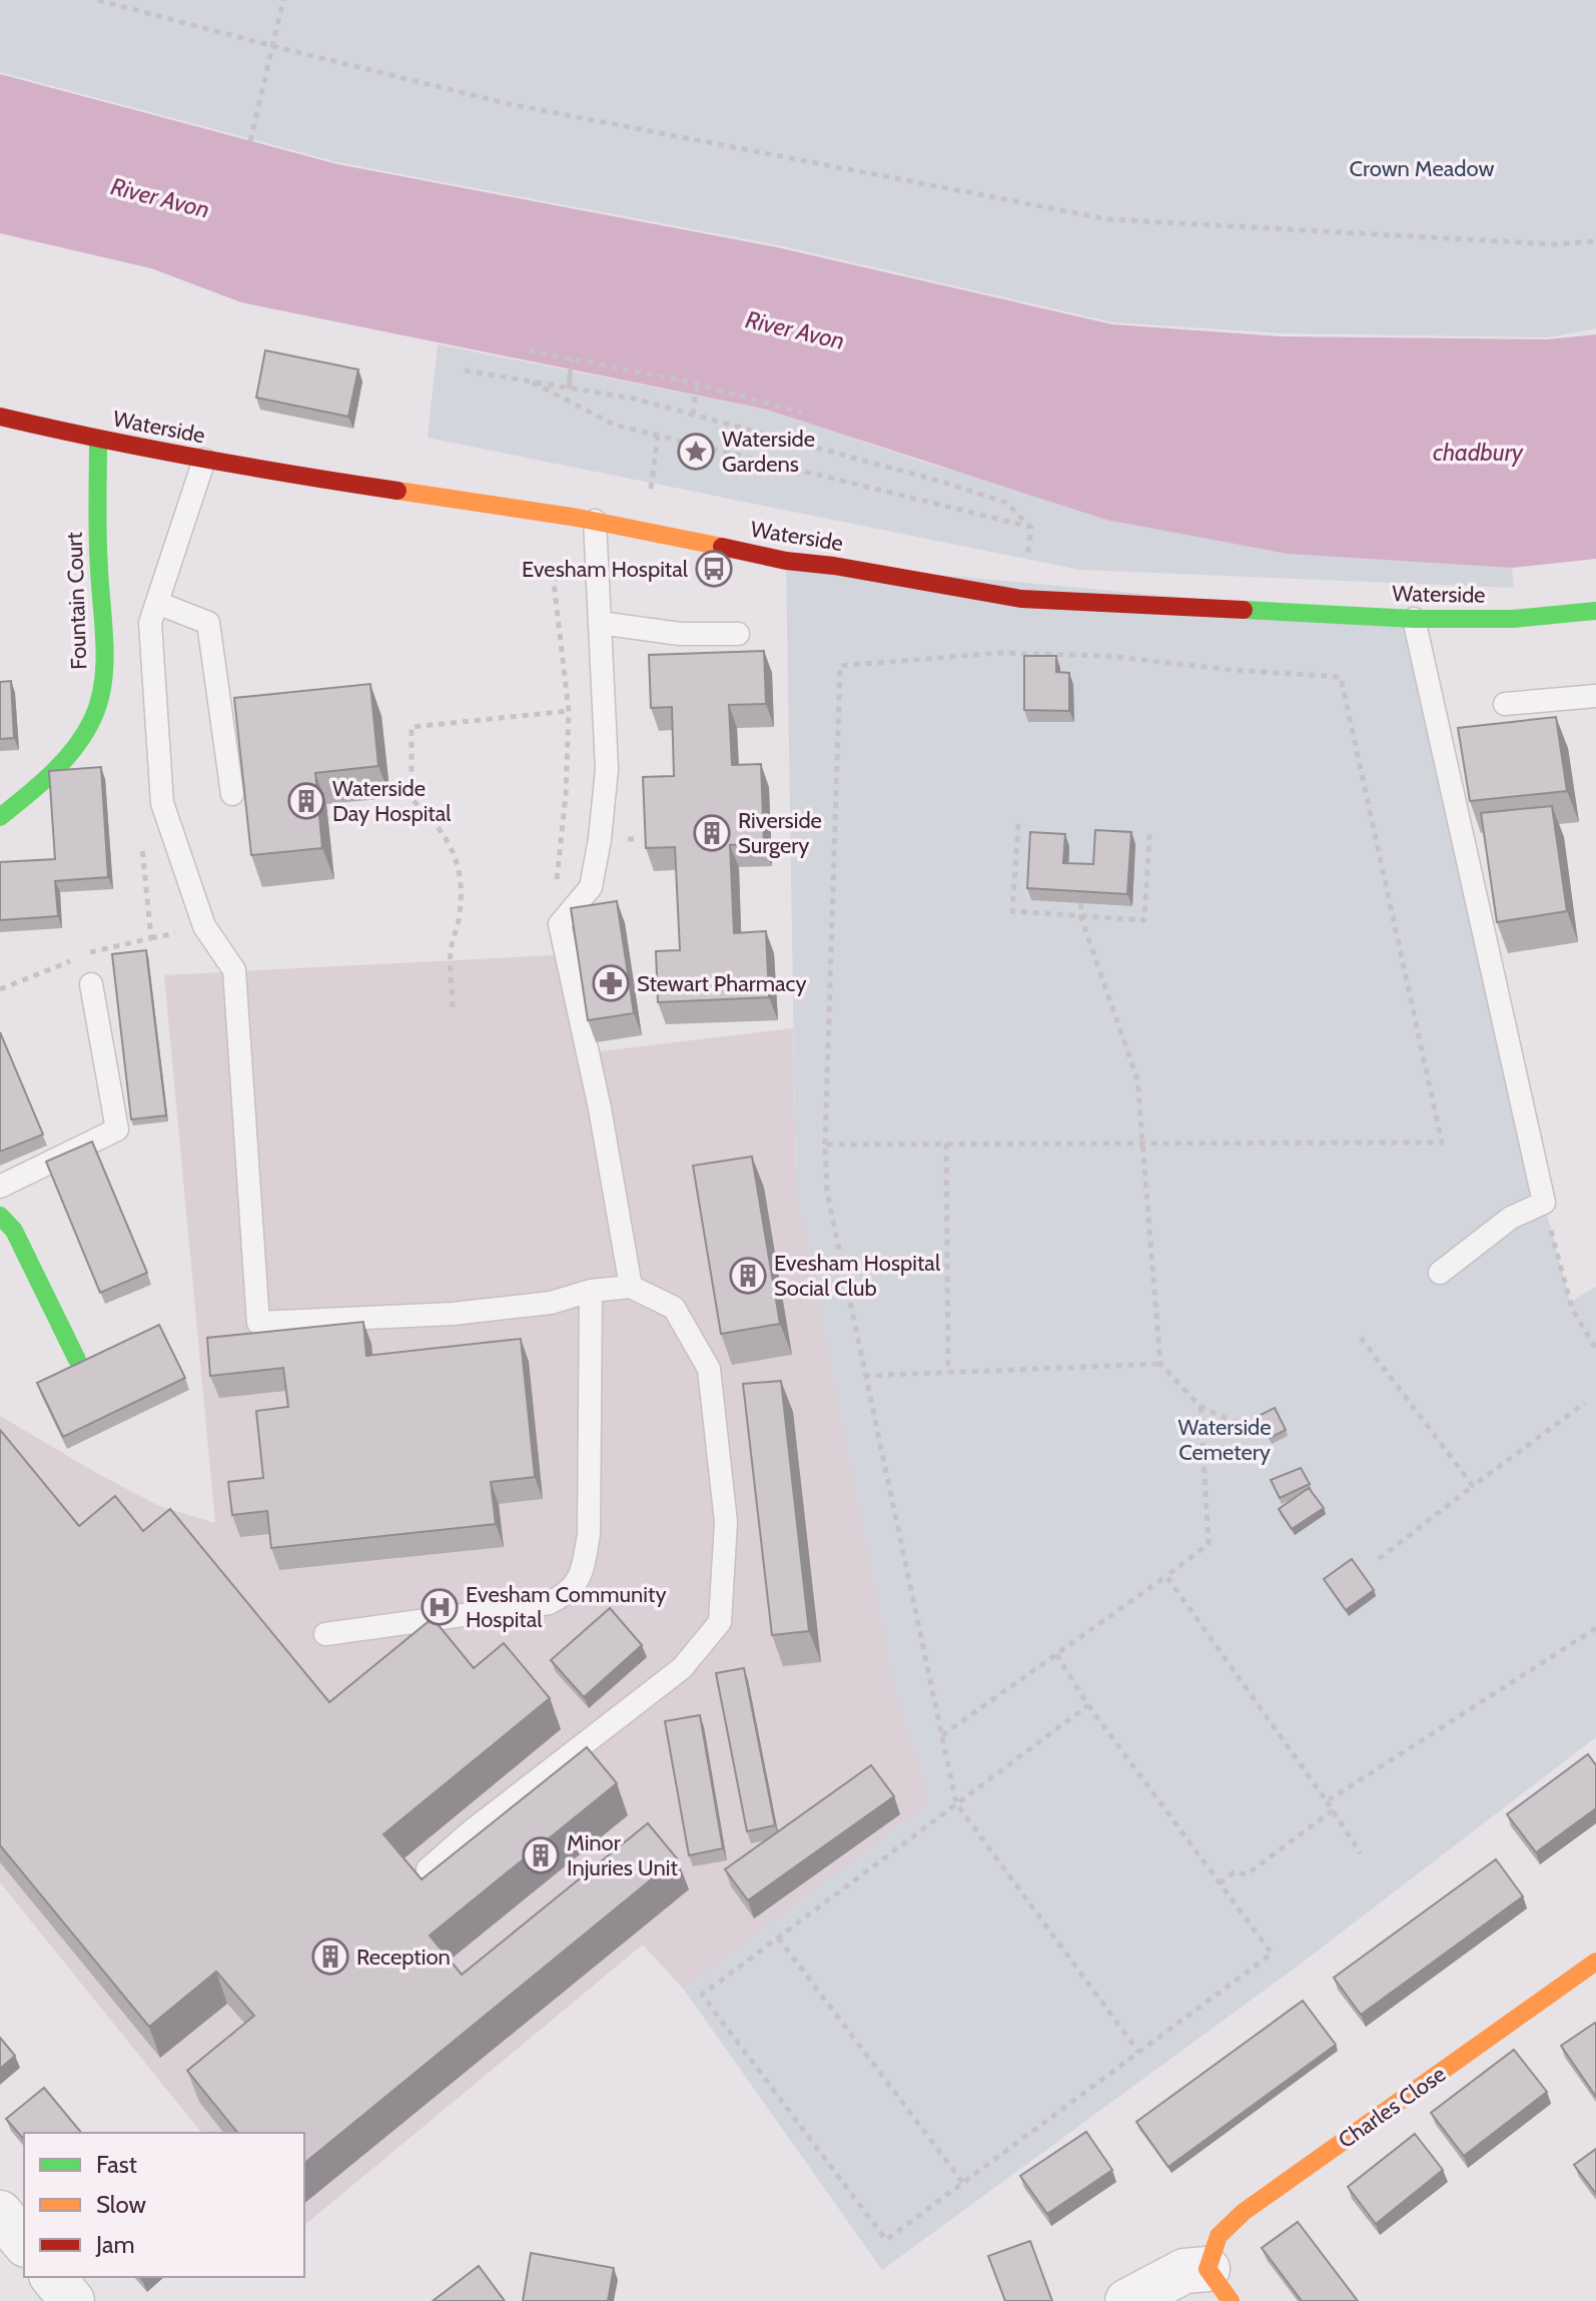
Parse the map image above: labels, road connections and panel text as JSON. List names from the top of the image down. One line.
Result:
{"streets":{"main road":["Waterside","Fountain Court","Charles Close"]},"crossings":[["Waterside","Fountain Court"]],"water":["River Avon","chadbury"],"parks":["Crown Meadow","Waterside Cemetery"],"places":{"place":["Waterside Gardens"],"bus stop":["Evesham Hospital"],"building":["Waterside Day Hospital","Riverside Surgery","Evesham Hospital Social Club","Minor Injuries Unit","Reception"],"pharmacy":["Stewart Pharmacy"],"hospital":["Evesham Community Hospital"]},"legend":["Fast","Slow","Jam"]}
